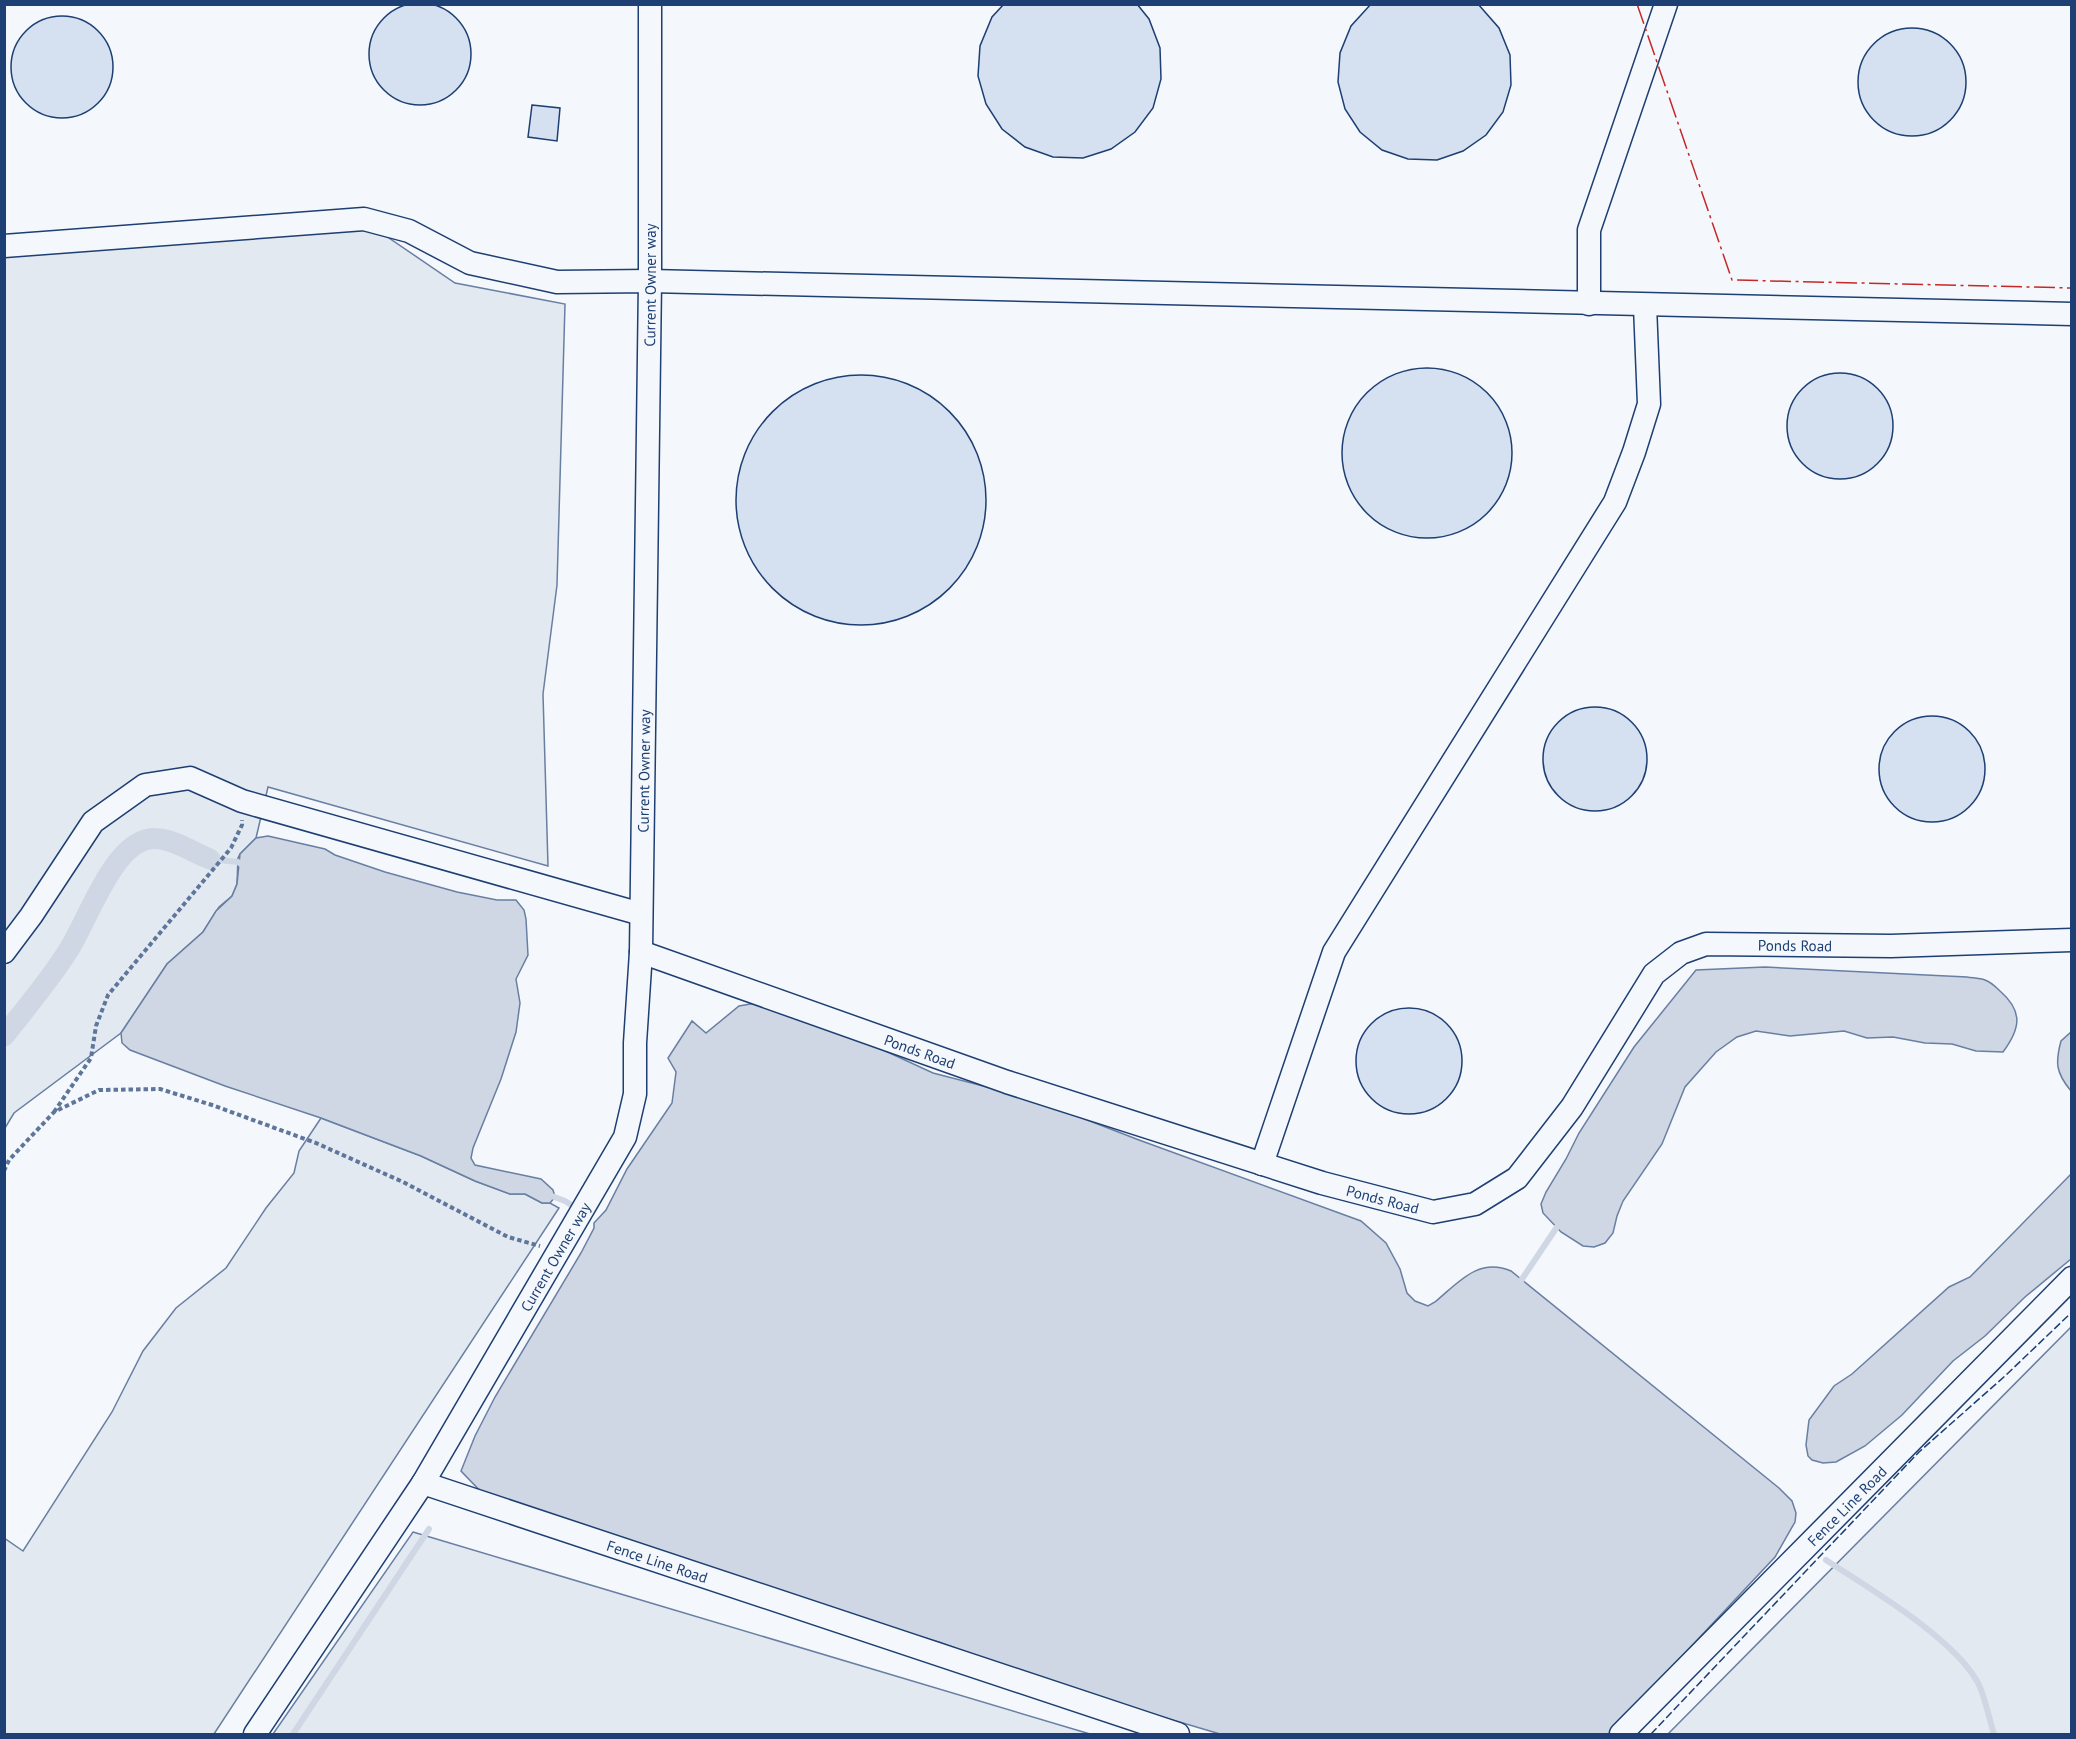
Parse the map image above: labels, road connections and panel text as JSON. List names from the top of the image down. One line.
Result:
{"streets":{"street":["Current Owner way","Ponds Road","Fence Line Road"]},"crossings":[["Current Owner way","Ponds Road"],["Current Owner way","Fence Line Road"]]}
